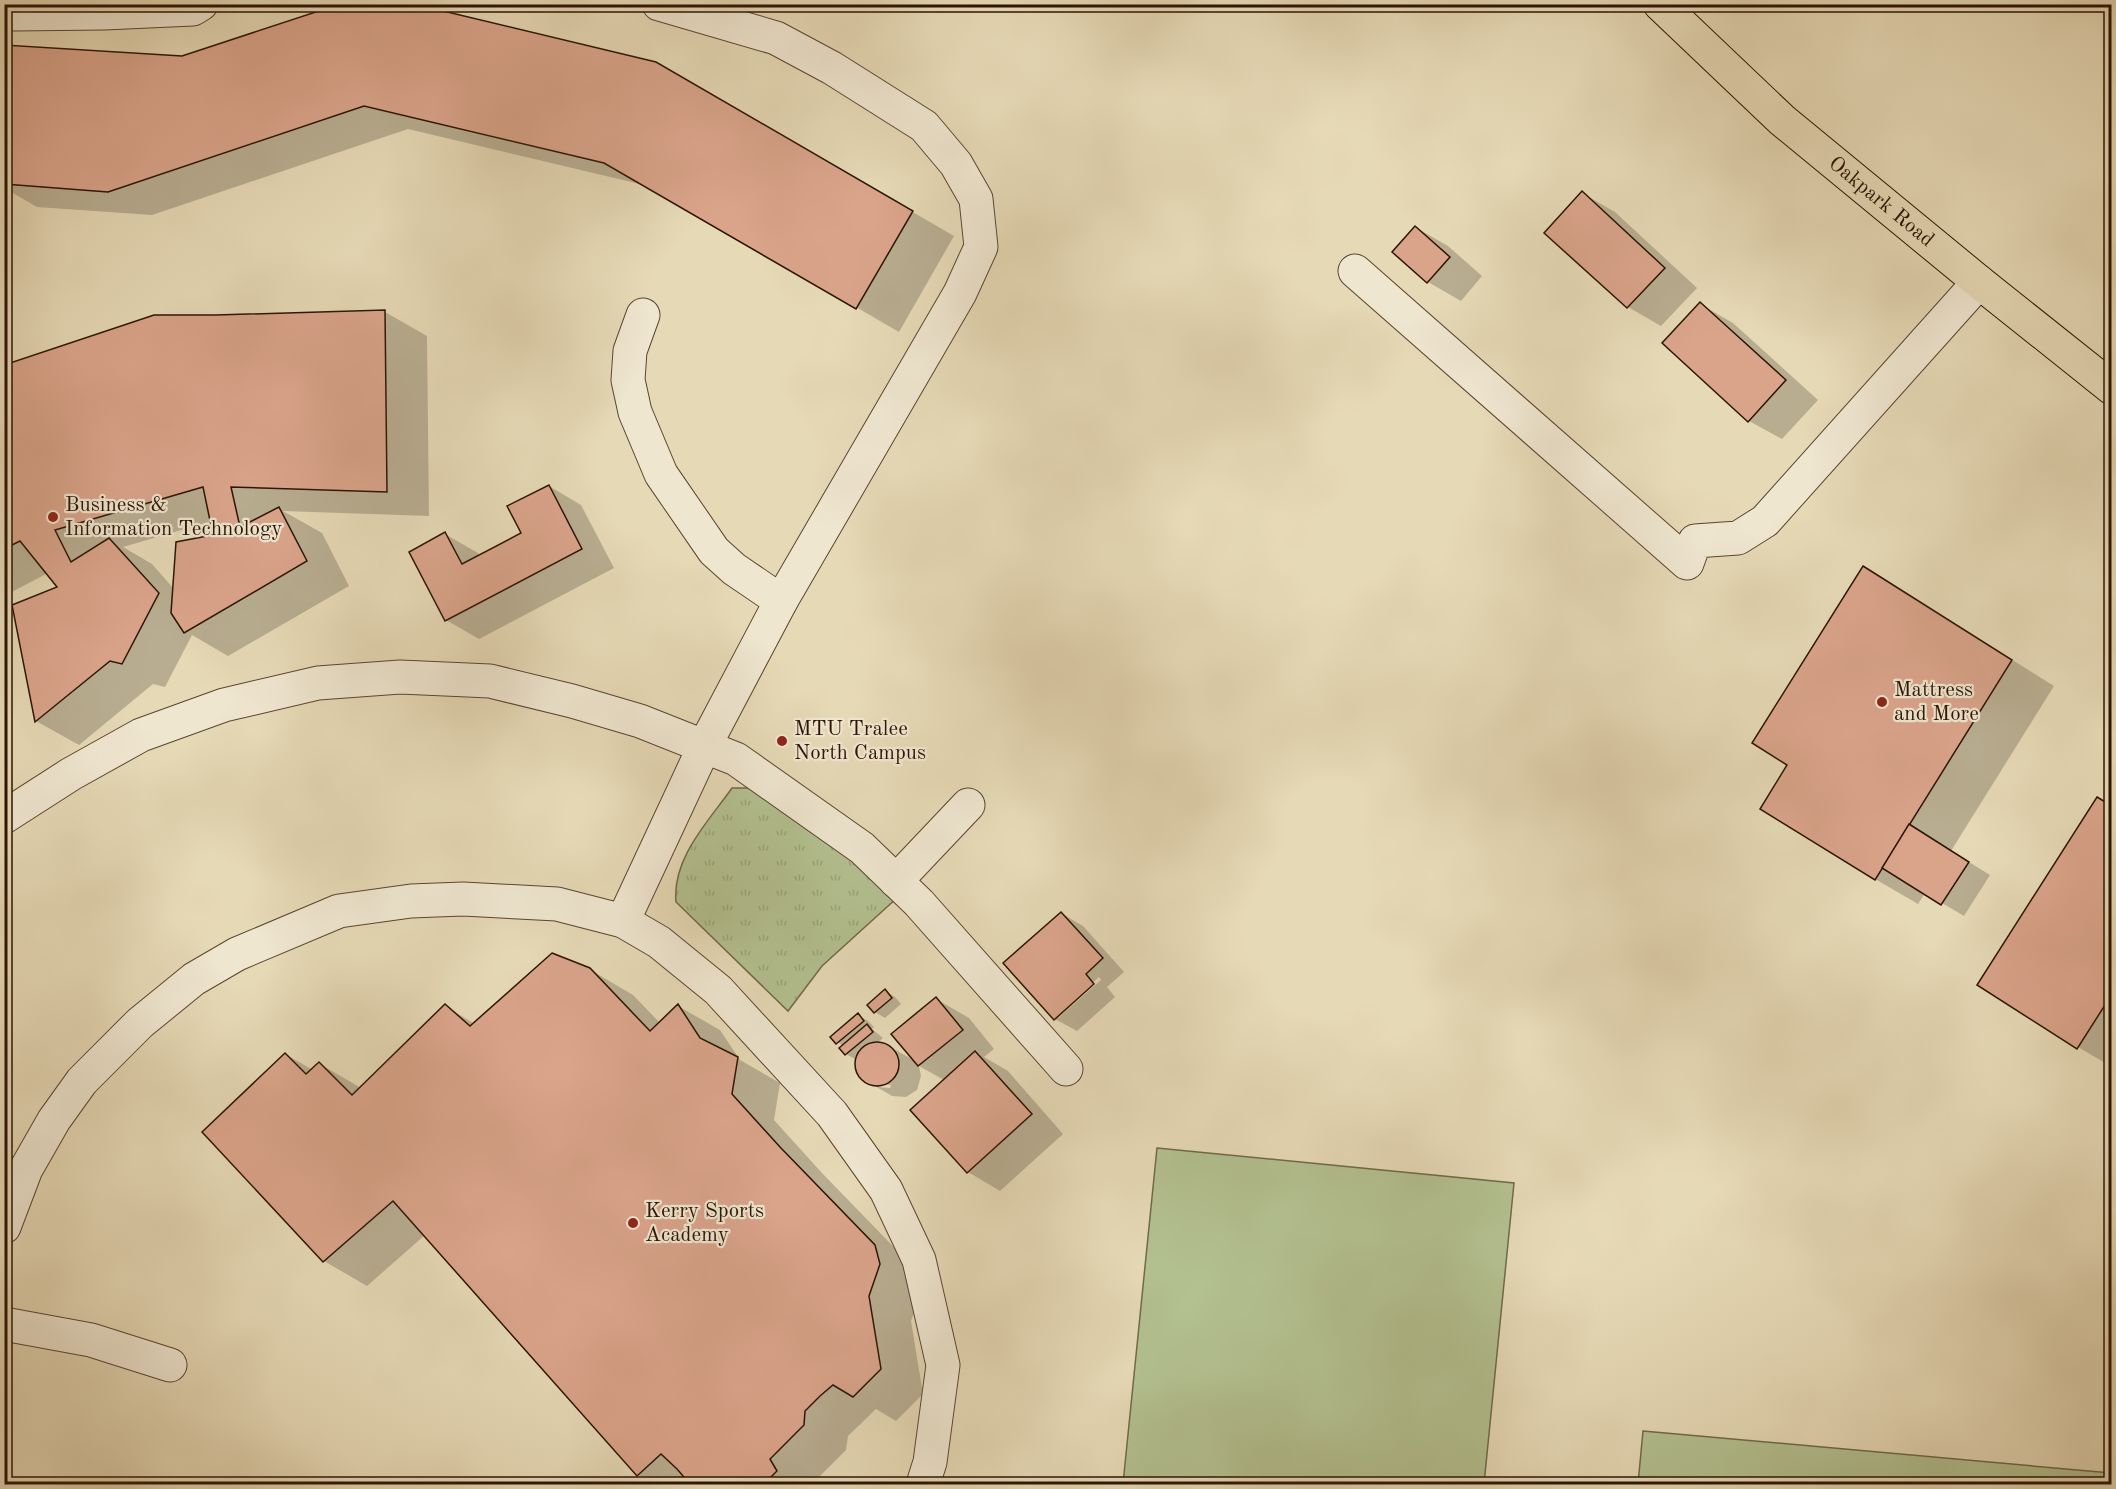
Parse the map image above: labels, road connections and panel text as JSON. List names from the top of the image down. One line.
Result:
{"streets":{"main road":["Oakpark Road"]},"places":["Business & Information Technology","Mattress and More","MTU Tralee North Campus","Kerry Sports Academy"]}
